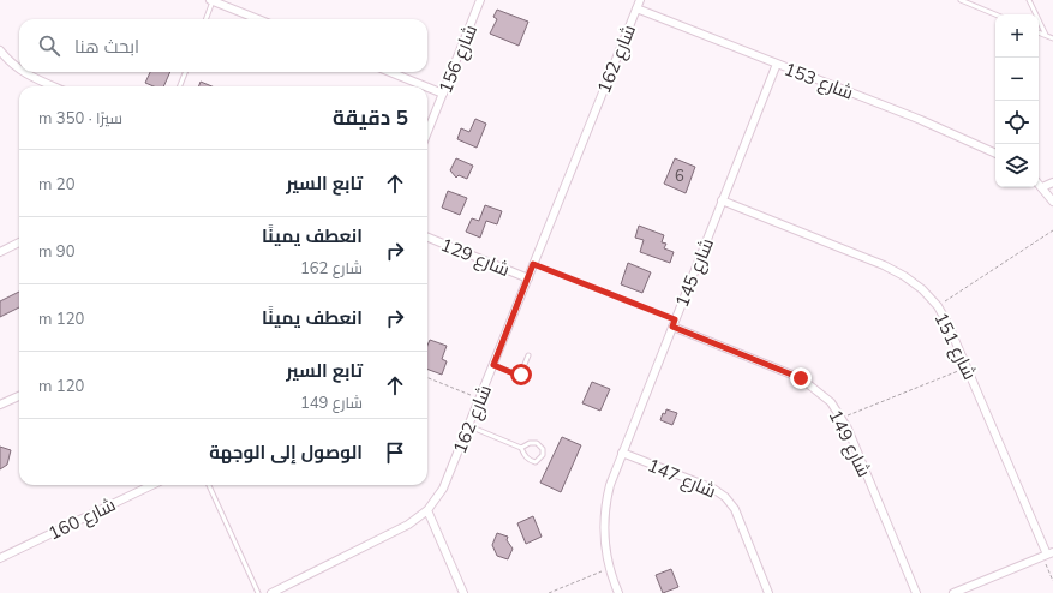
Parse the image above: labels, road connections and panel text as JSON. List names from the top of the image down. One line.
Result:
{"streets":{"street":["شارع 156","شارع 162","شارع 153","شارع 129","شارع 145","شارع 151","شارع 149","شارع 147","شارع 160"]},"crossings":[["شارع 162","شارع 153"],["شارع 162","شارع 129"],["شارع 153","شارع 145"],["شارع 145","شارع 151"],["شارع 145","شارع 149"],["شارع 145","شارع 147"]],"house_numbers":["6"],"page":{"map_buttons":["+","−"],"search":"ابحث هنا","heading":["5 دقيقة","سيرًا · 350 m"],"list":[["تابع السير","20 m"],["انعطف يمينًا","شارع 162","90 m"],["انعطف يمينًا","120 m"],["تابع السير","شارع 149","120 m"],"الوصول إلى الوجهة"]}}
